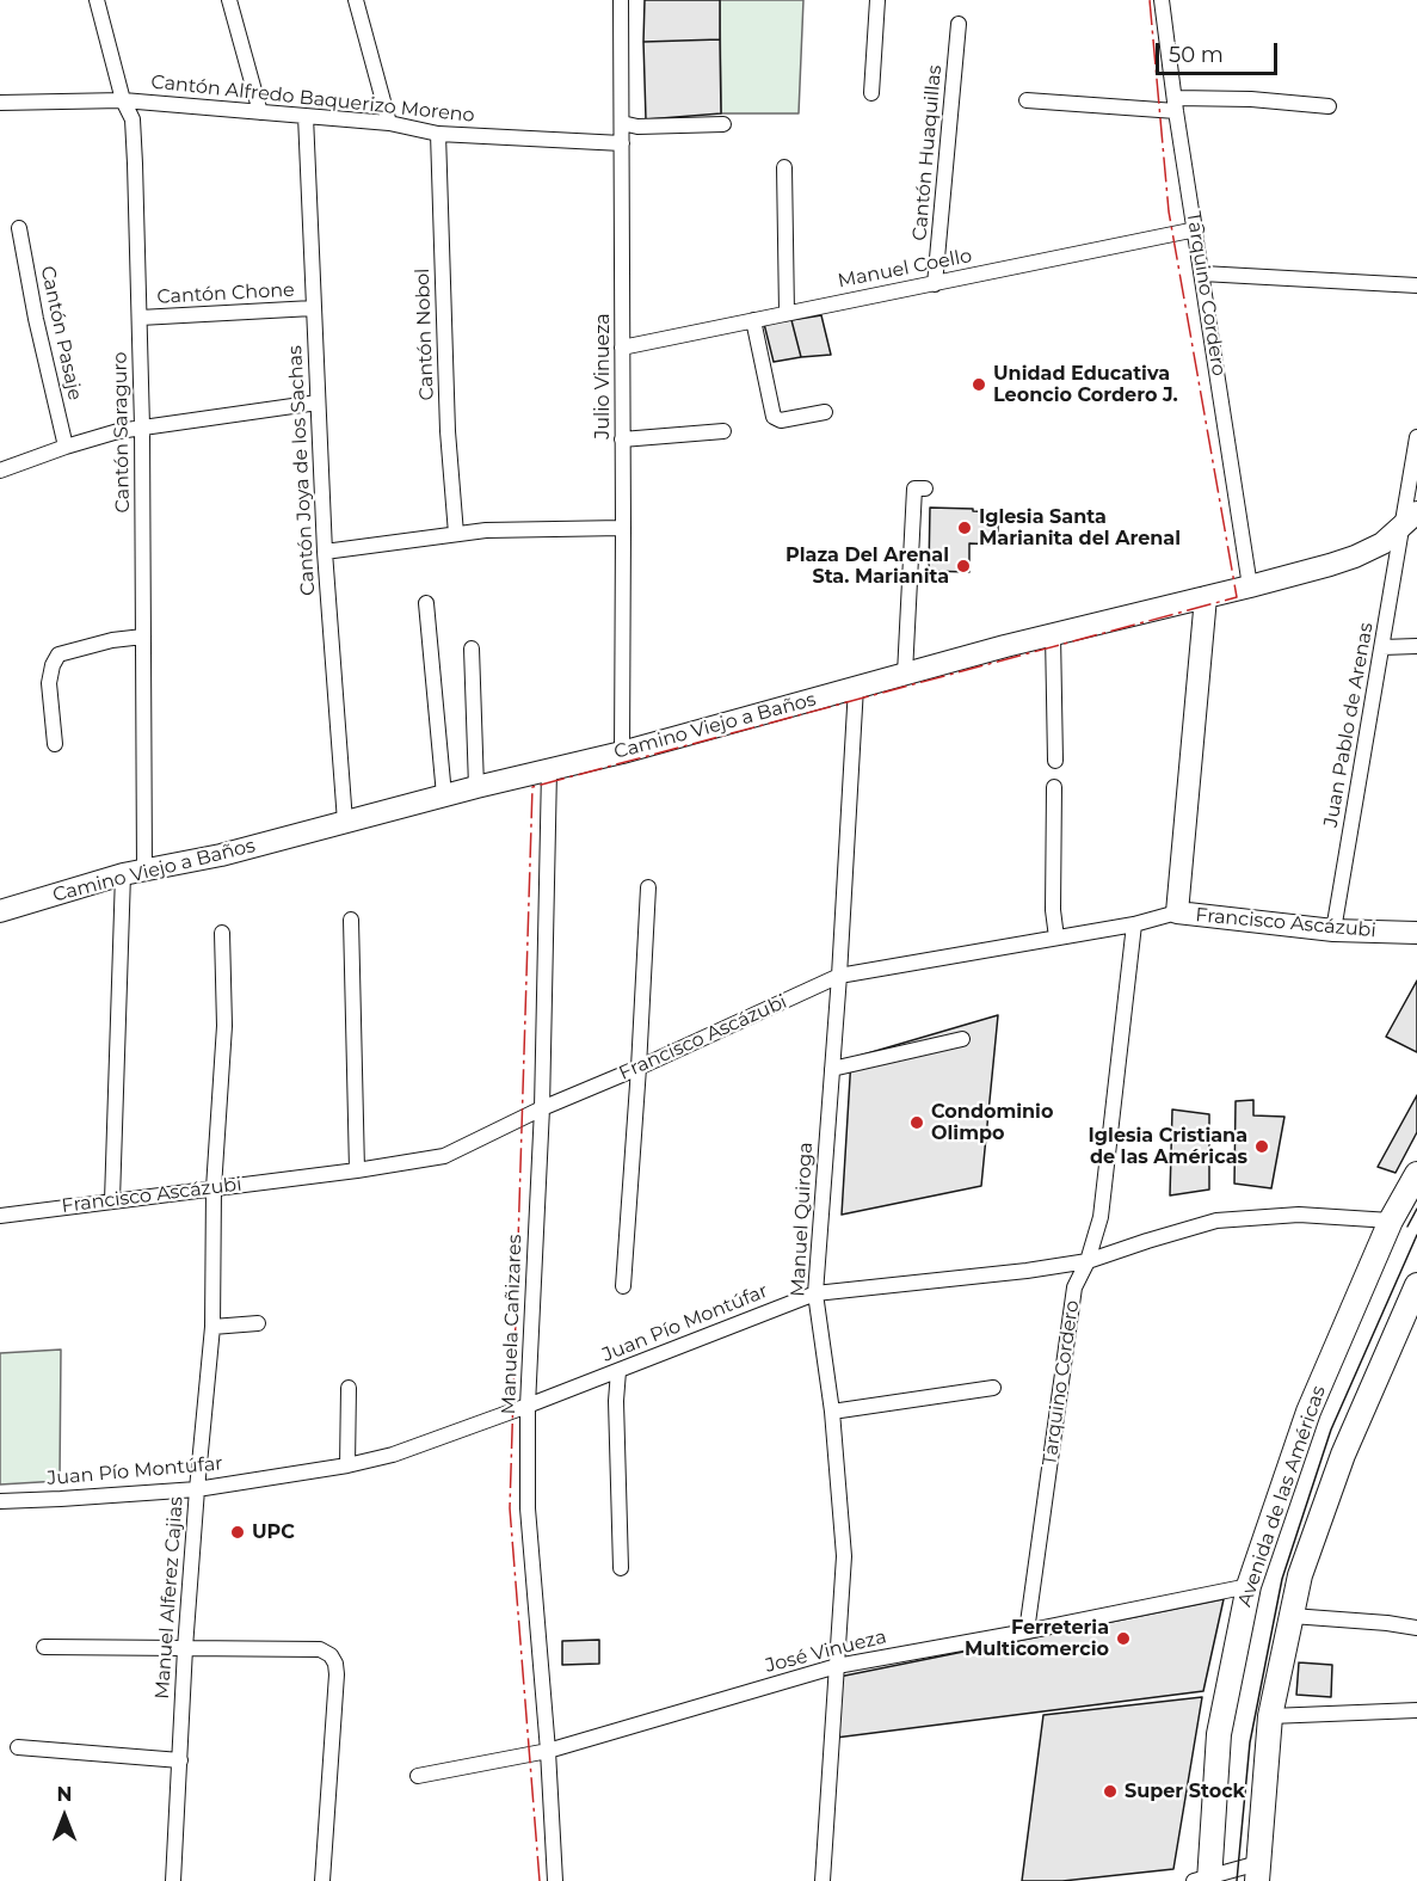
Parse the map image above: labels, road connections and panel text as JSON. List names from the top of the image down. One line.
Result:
{"streets":{"main road":["Avenida de las Américas"],"street":["Cantón Alfredo Baquerizo Moreno","Cantón Huaquillas","Manuel Coello","Cantón Chone","Tarquino Cordero","Cantón Pasaje","Cantón Nobol","Julio Vinueza","Cantón Saraguro","Cantón Joya de los Sachas","Juan Pablo de Arenas","Camino Viejo a Baños","Francisco Ascázubi","Manuel Quiroga","Juan Pío Montúfar","Manuela Cañizares","Manuel Alferez Cajias","José Vinueza"]},"crossings":[["Cantón Alfredo Baquerizo Moreno","Cantón Nobol"],["Cantón Alfredo Baquerizo Moreno","Julio Vinueza"],["Cantón Alfredo Baquerizo Moreno","Cantón Saraguro"],["Cantón Alfredo Baquerizo Moreno","Cantón Joya de los Sachas"],["Cantón Huaquillas","Manuel Coello"],["Manuel Coello","Tarquino Cordero"],["Manuel Coello","Julio Vinueza"],["Cantón Chone","Cantón Saraguro"],["Cantón Chone","Cantón Joya de los Sachas"],["Tarquino Cordero","Camino Viejo a Baños"],["Tarquino Cordero","Francisco Ascázubi"],["Tarquino Cordero","Juan Pío Montúfar"],["Tarquino Cordero","José Vinueza"],["Julio Vinueza","Camino Viejo a Baños"],["Cantón Saraguro","Camino Viejo a Baños"],["Cantón Saraguro","Francisco Ascázubi"],["Cantón Joya de los Sachas","Camino Viejo a Baños"],["Juan Pablo de Arenas","Camino Viejo a Baños"],["Juan Pablo de Arenas","Francisco Ascázubi"],["Camino Viejo a Baños","Manuel Quiroga"],["Camino Viejo a Baños","Manuela Cañizares"],["Francisco Ascázubi","Manuel Quiroga"],["Francisco Ascázubi","Manuela Cañizares"],["Francisco Ascázubi","Manuel Alferez Cajias"],["Manuel Quiroga","Juan Pío Montúfar"],["Manuel Quiroga","José Vinueza"],["Juan Pío Montúfar","Manuela Cañizares"],["Juan Pío Montúfar","Avenida de las Américas"],["Juan Pío Montúfar","Manuel Alferez Cajias"],["Manuela Cañizares","José Vinueza"],["Avenida de las Américas","José Vinueza"]],"places":["Unidad Educativa Leoncio Cordero J.","Iglesia Santa Marianita del Arenal","Plaza Del Arenal Sta. Marianita","Condominio Olimpo","Iglesia Cristiana de las Américas","UPC","Ferreteria Multicomercio","Super Stock"],"scale_bar":"50 m","north":"top"}
